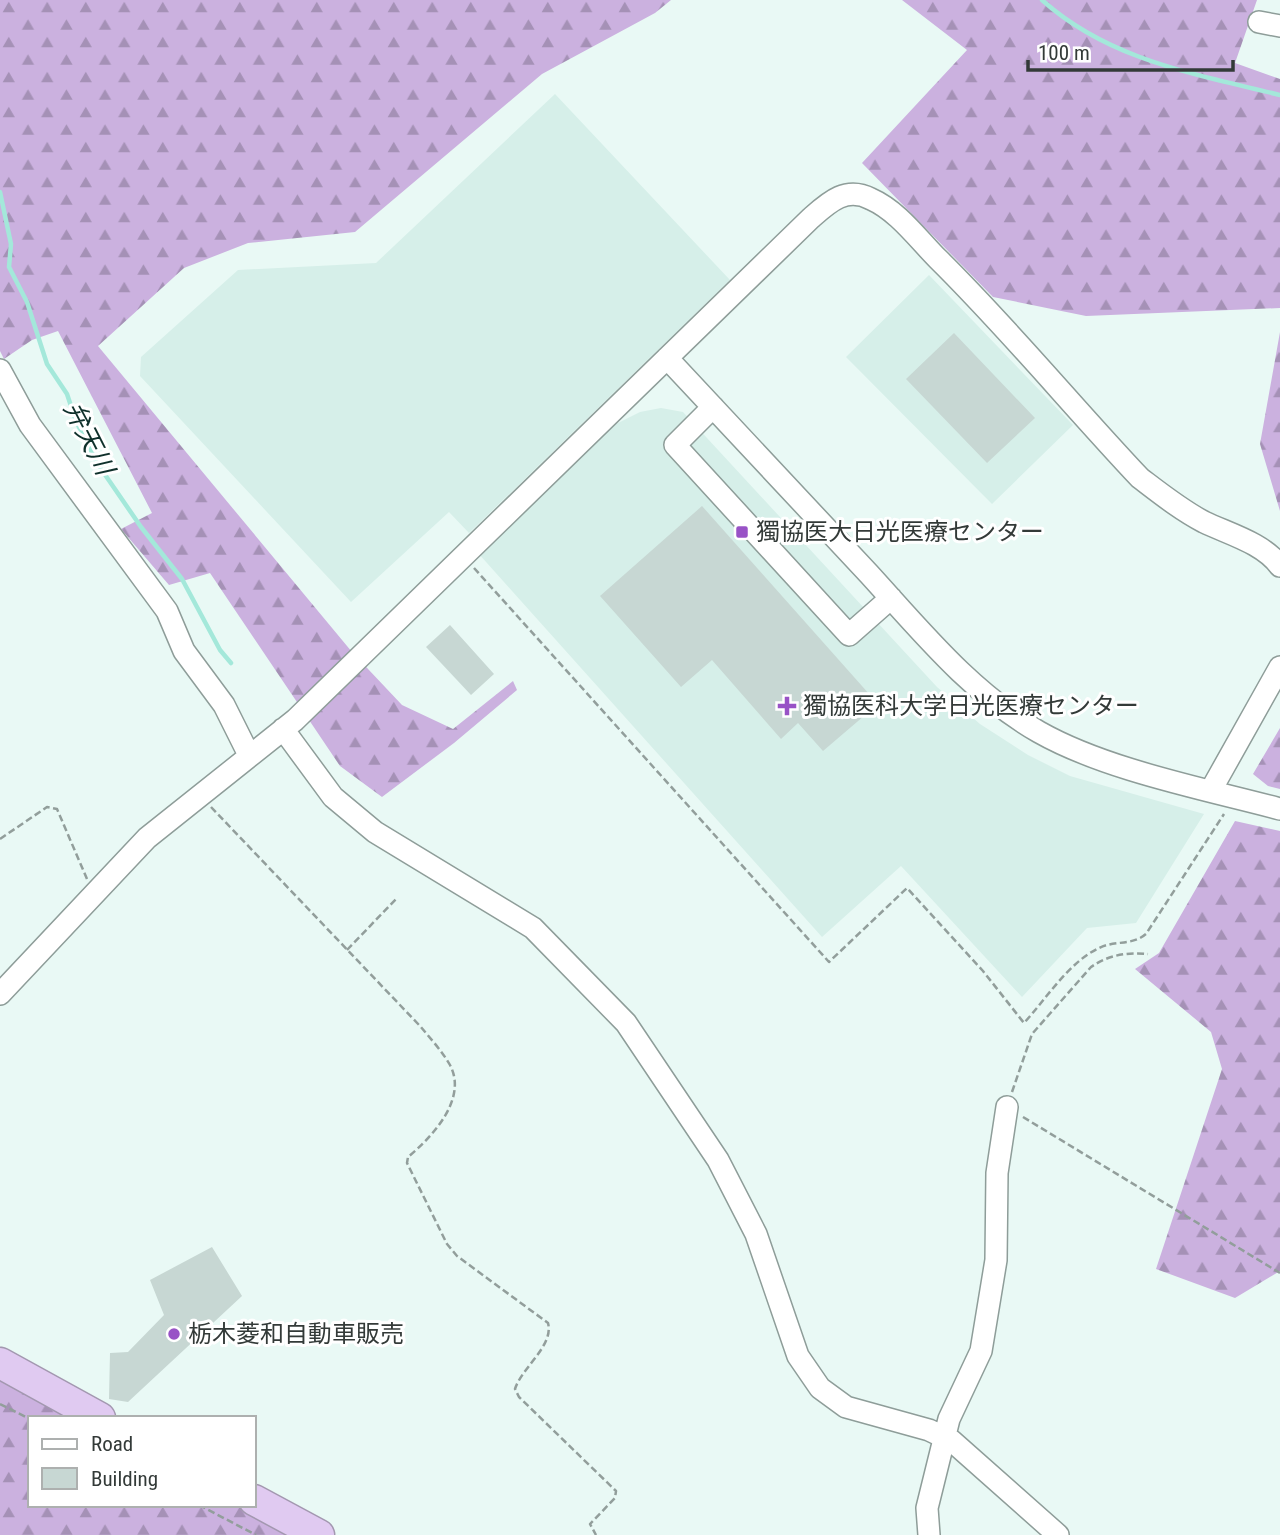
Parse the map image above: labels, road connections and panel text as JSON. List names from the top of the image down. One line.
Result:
{"water":["弁天川"],"places":{"transit":["獨協医大日光医療センター"],"health":["獨協医科大学日光医療センター"],"other":["栃木菱和自動車販売"]},"legend":["Road","Building"],"scale_bar":"100 m"}
